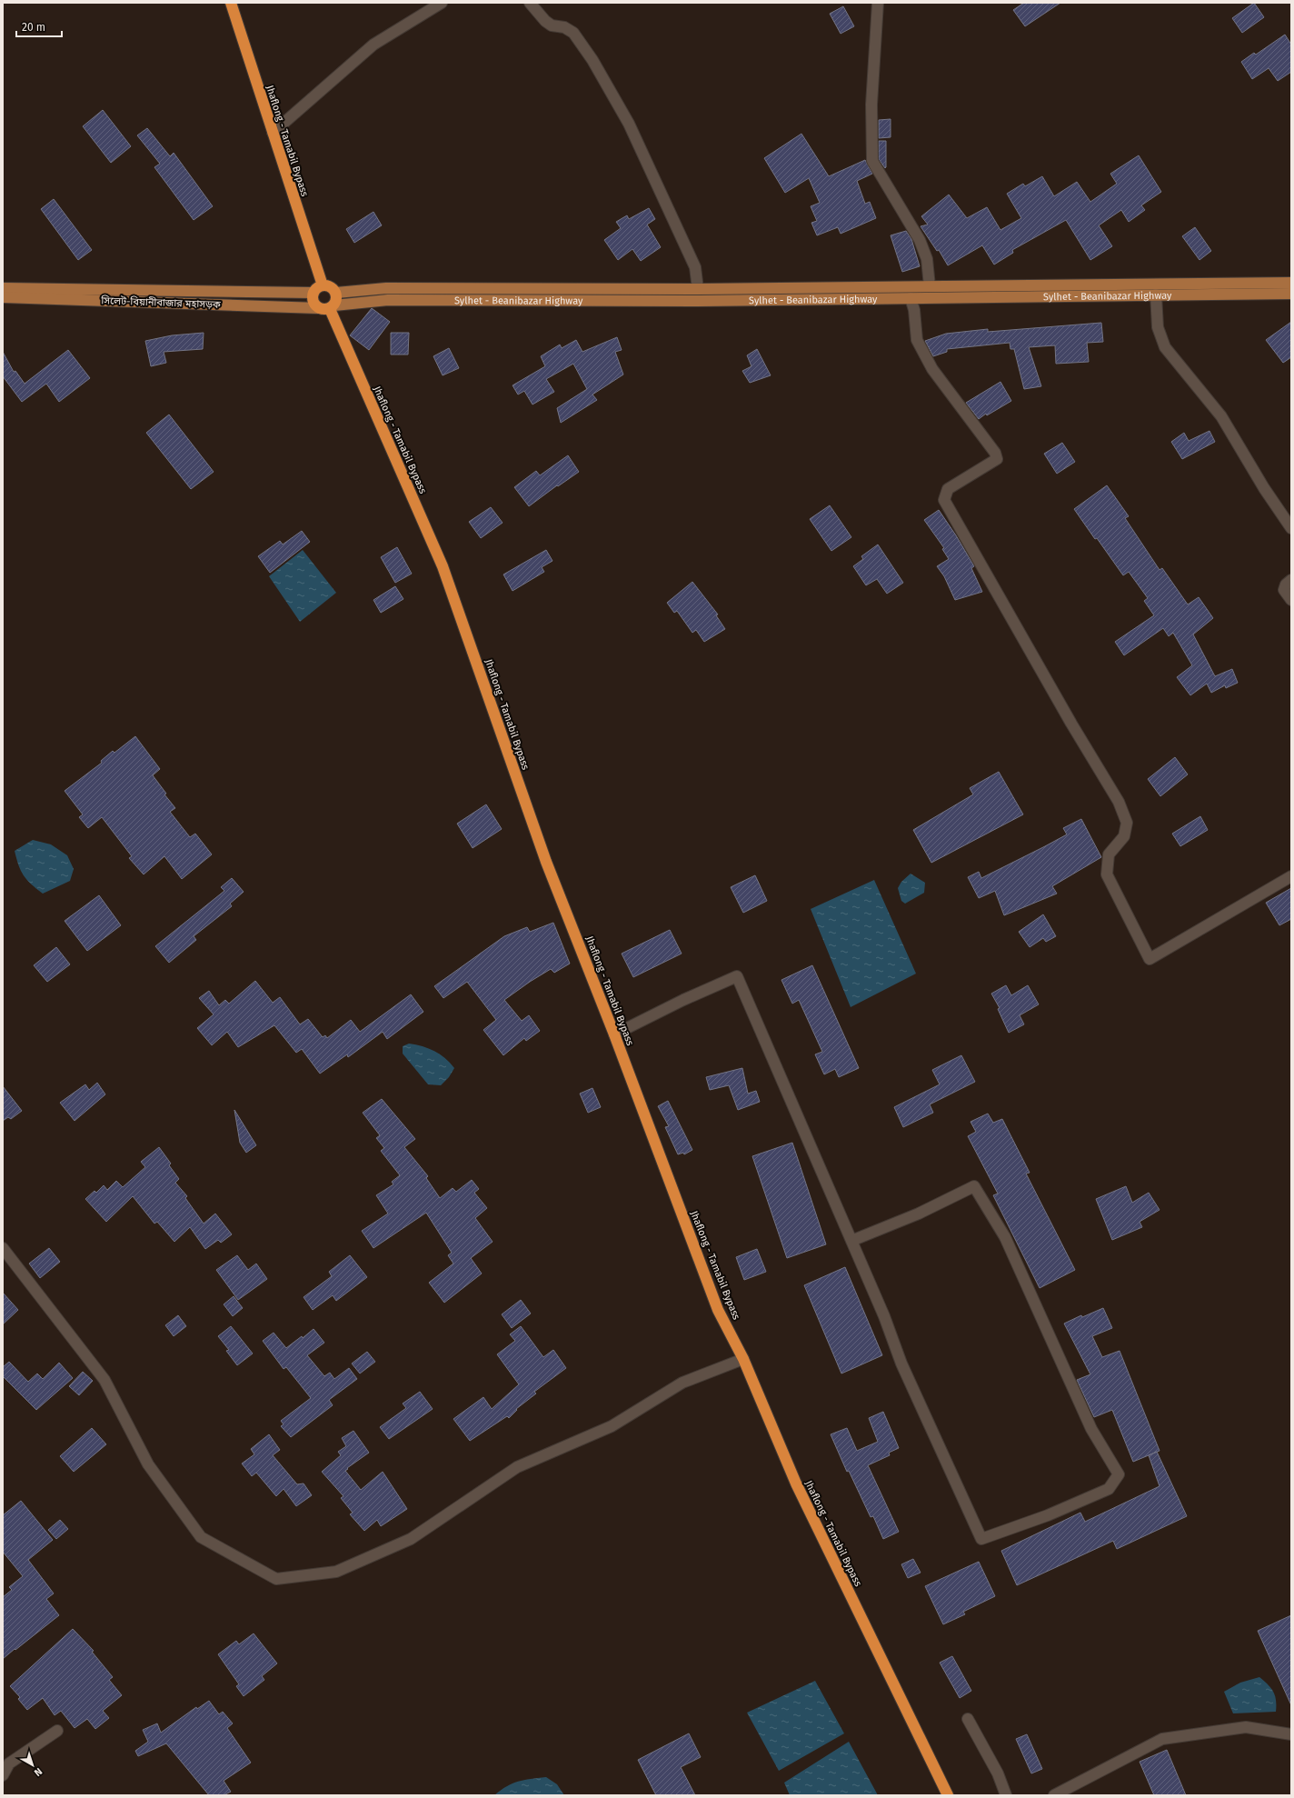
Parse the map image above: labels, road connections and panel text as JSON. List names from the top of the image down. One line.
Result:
{"streets":{"highway":["Jhaflong - Tamabil Bypass"],"main road":["Sylhet - Beanibazar Highway","সিলেট-বিয়ানীবাজার মহাসড়ক"]},"crossings":[["Jhaflong - Tamabil Bypass","Sylhet - Beanibazar Highway"],["Jhaflong - Tamabil Bypass","সিলেট-বিয়ানীবাজার মহাসড়ক"],["Sylhet - Beanibazar Highway","সিলেট-বিয়ানীবাজার মহাসড়ক"]],"scale_bar":"20 m","north":"bottom right"}
